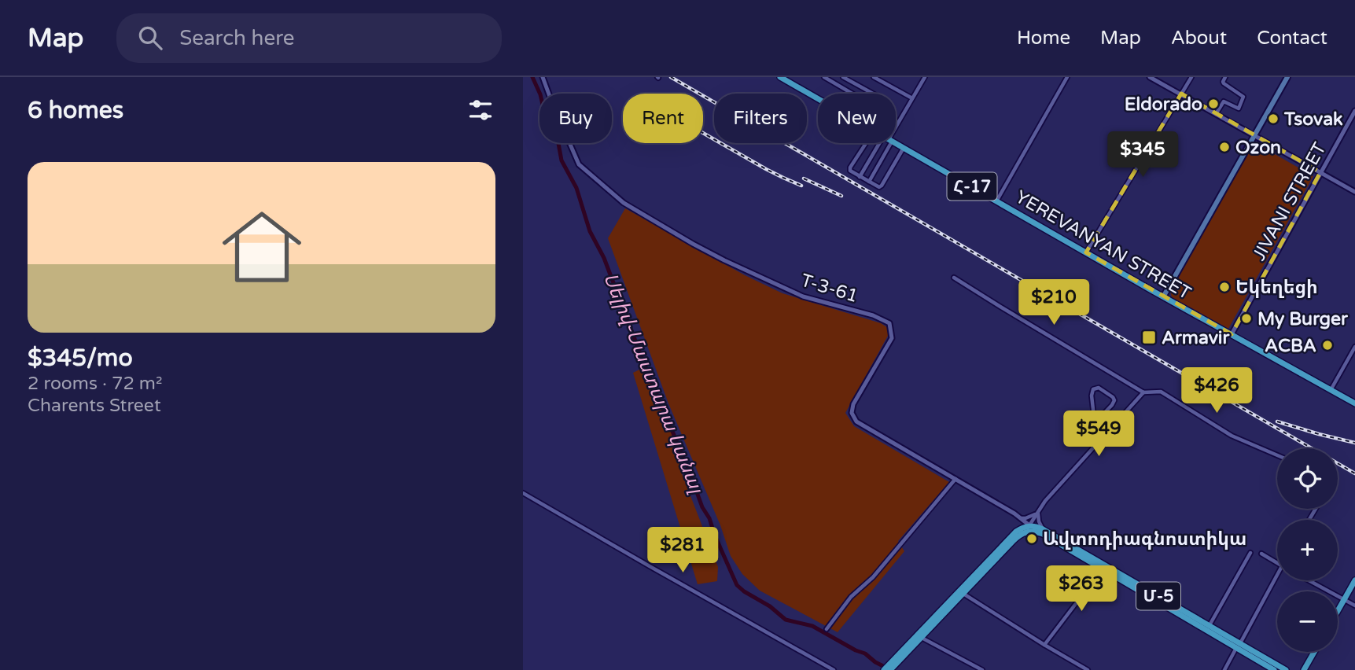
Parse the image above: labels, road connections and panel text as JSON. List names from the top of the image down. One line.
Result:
{"streets":{"highway":["Հ-17","YEREVANYAN STREET","Մ-5"],"street":["JIVANI STREET","T-3-61"]},"crossings":[["JIVANI STREET","YEREVANYAN STREET"],["T-3-61","Մ-5"]],"water":["Սելիվ֊Մաստարա կանալ"],"places":{"other":["Eldorado","Tsovak","Ozon","Եկեղեցի","My Burger","ACBA","Ավտոդիագնոստիկա"],"transit":["Armavir"]},"page":{"header":"Map","search":"Search here","nav":["Home","Map","About","Contact"],"heading":"6 homes","chip":["Buy","Rent","Filters","New"],"price":["$345","$210","$426","$549","$281","$263"],"list":[{"name":"$345/mo","note":"2 rooms · 72 m² · Charents Street"}],"map_buttons":["+","−"]}}
